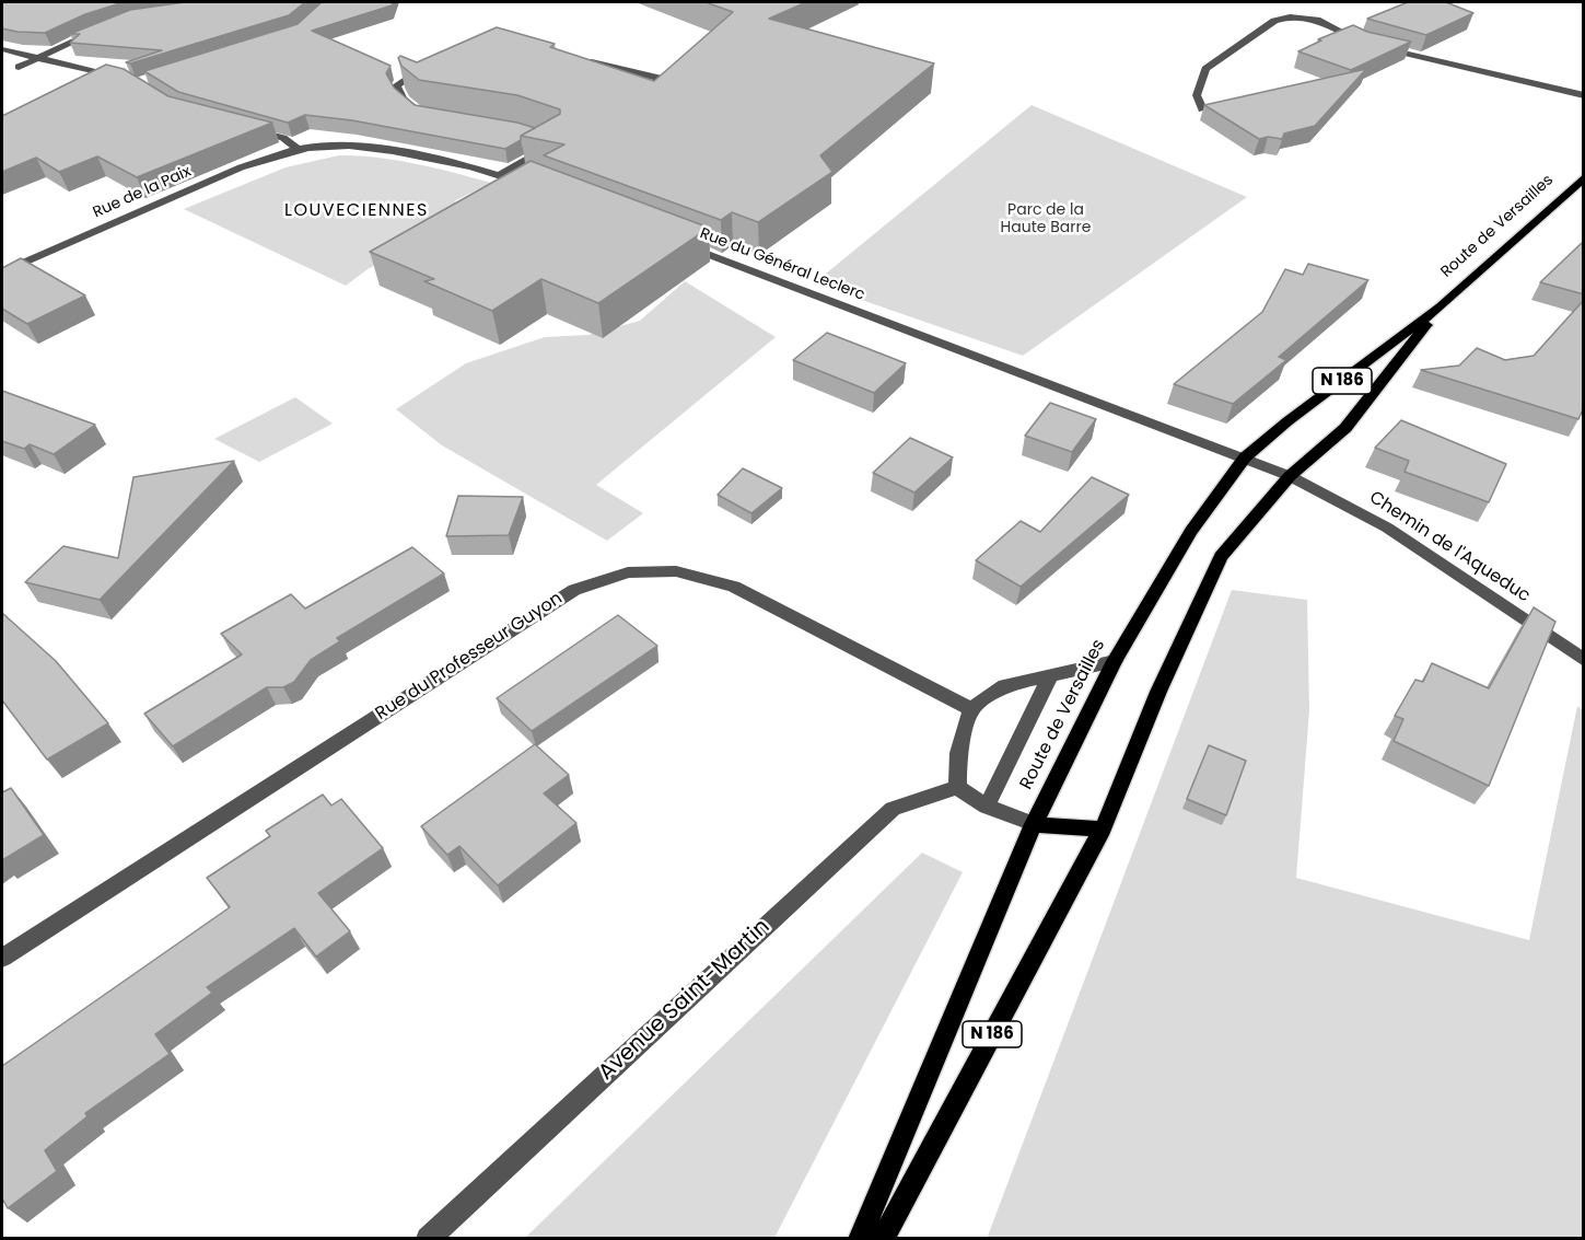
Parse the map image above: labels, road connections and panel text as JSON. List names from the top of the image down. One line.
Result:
{"streets":{"main road":["Route de Versailles","N 186"],"street":["Rue de la Paix","Rue du Général Leclerc","Chemin de l'Aqueduc","Rue du Professeur Guyon","Avenue Saint-Martin"]},"crossings":[["Route de Versailles","Rue du Général Leclerc"],["Route de Versailles","Chemin de l'Aqueduc"],["Rue du Général Leclerc","Chemin de l'Aqueduc"]],"districts":["LOUVECIENNES"],"parks":["Parc de la Haute Barre"]}
